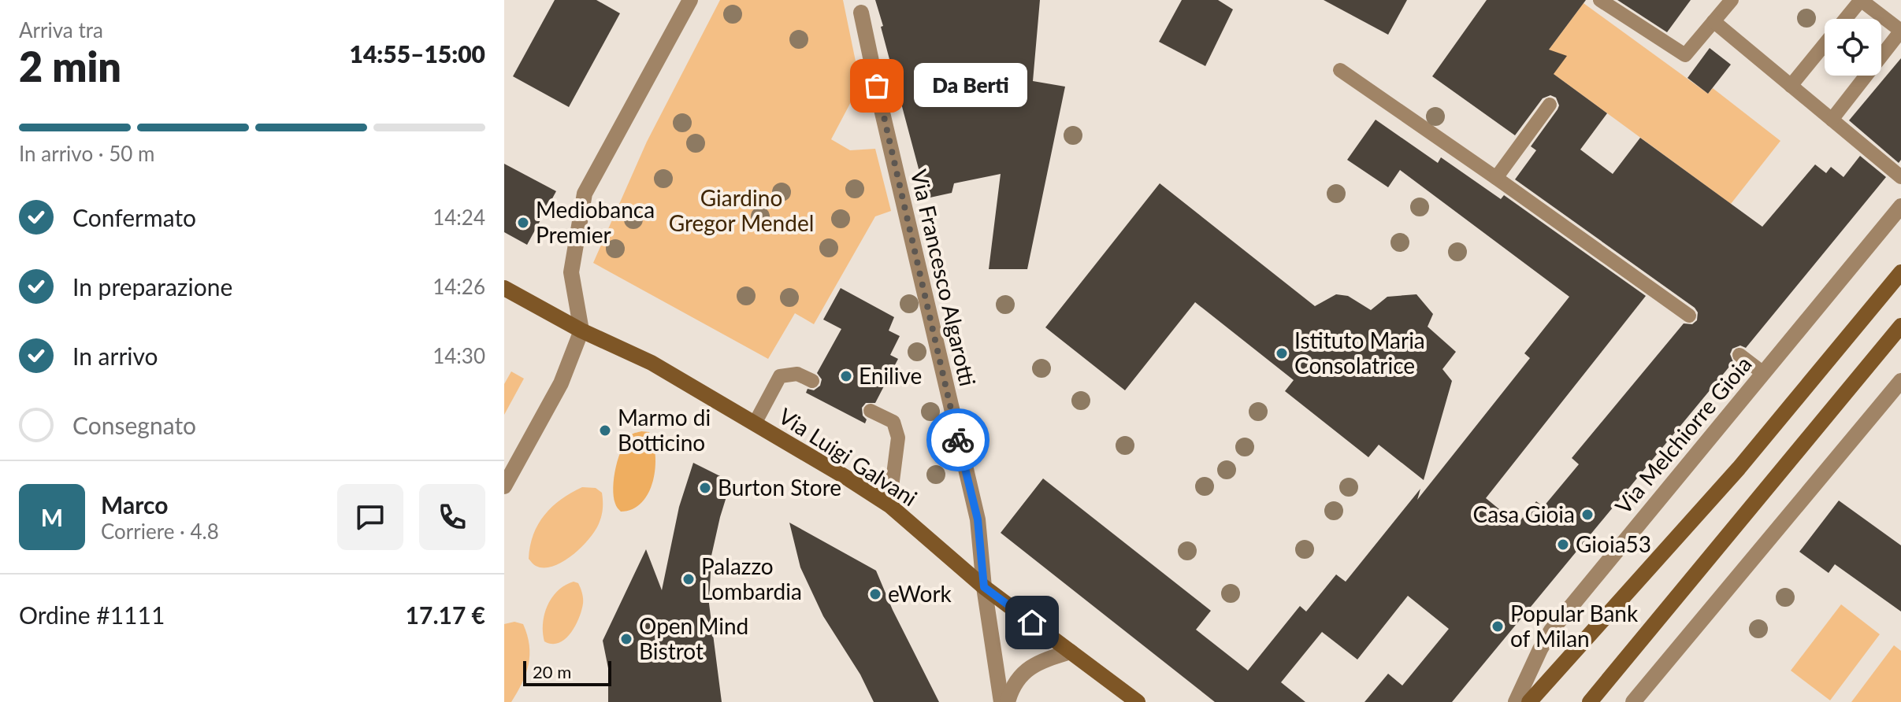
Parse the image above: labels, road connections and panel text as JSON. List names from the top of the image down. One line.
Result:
{"streets":{"main road":["Via Luigi Galvani"],"street":["Via Francesco Algarotti","Via Melchiorre Gioia"]},"crossings":[["Via Francesco Algarotti","Via Luigi Galvani"]],"parks":["Giardino Gregor Mendel"],"places":["Da Berti","Mediobanca Premier","Istituto Maria Consolatrice","Enilive","Marmo di Botticino","Burton Store","Casa Gioia","Gioia53","Palazzo Lombardia","eWork","Popular Bank of Milan","Open Mind Bistrot"],"scale_bar":"20 m","page":{"heading":["2 min","Arriva tra","14:55–15:00"],"panel":["Marco","Corriere · 4.8","Ordine #1111","17.17 €"],"bubble":"Da Berti","bar":"In arrivo · 50 m","list":[["Confermato","14:24"],["In preparazione","14:26"],["In arrivo","14:30"],"Consegnato"],"round":"M","scale":"20 m"}}
